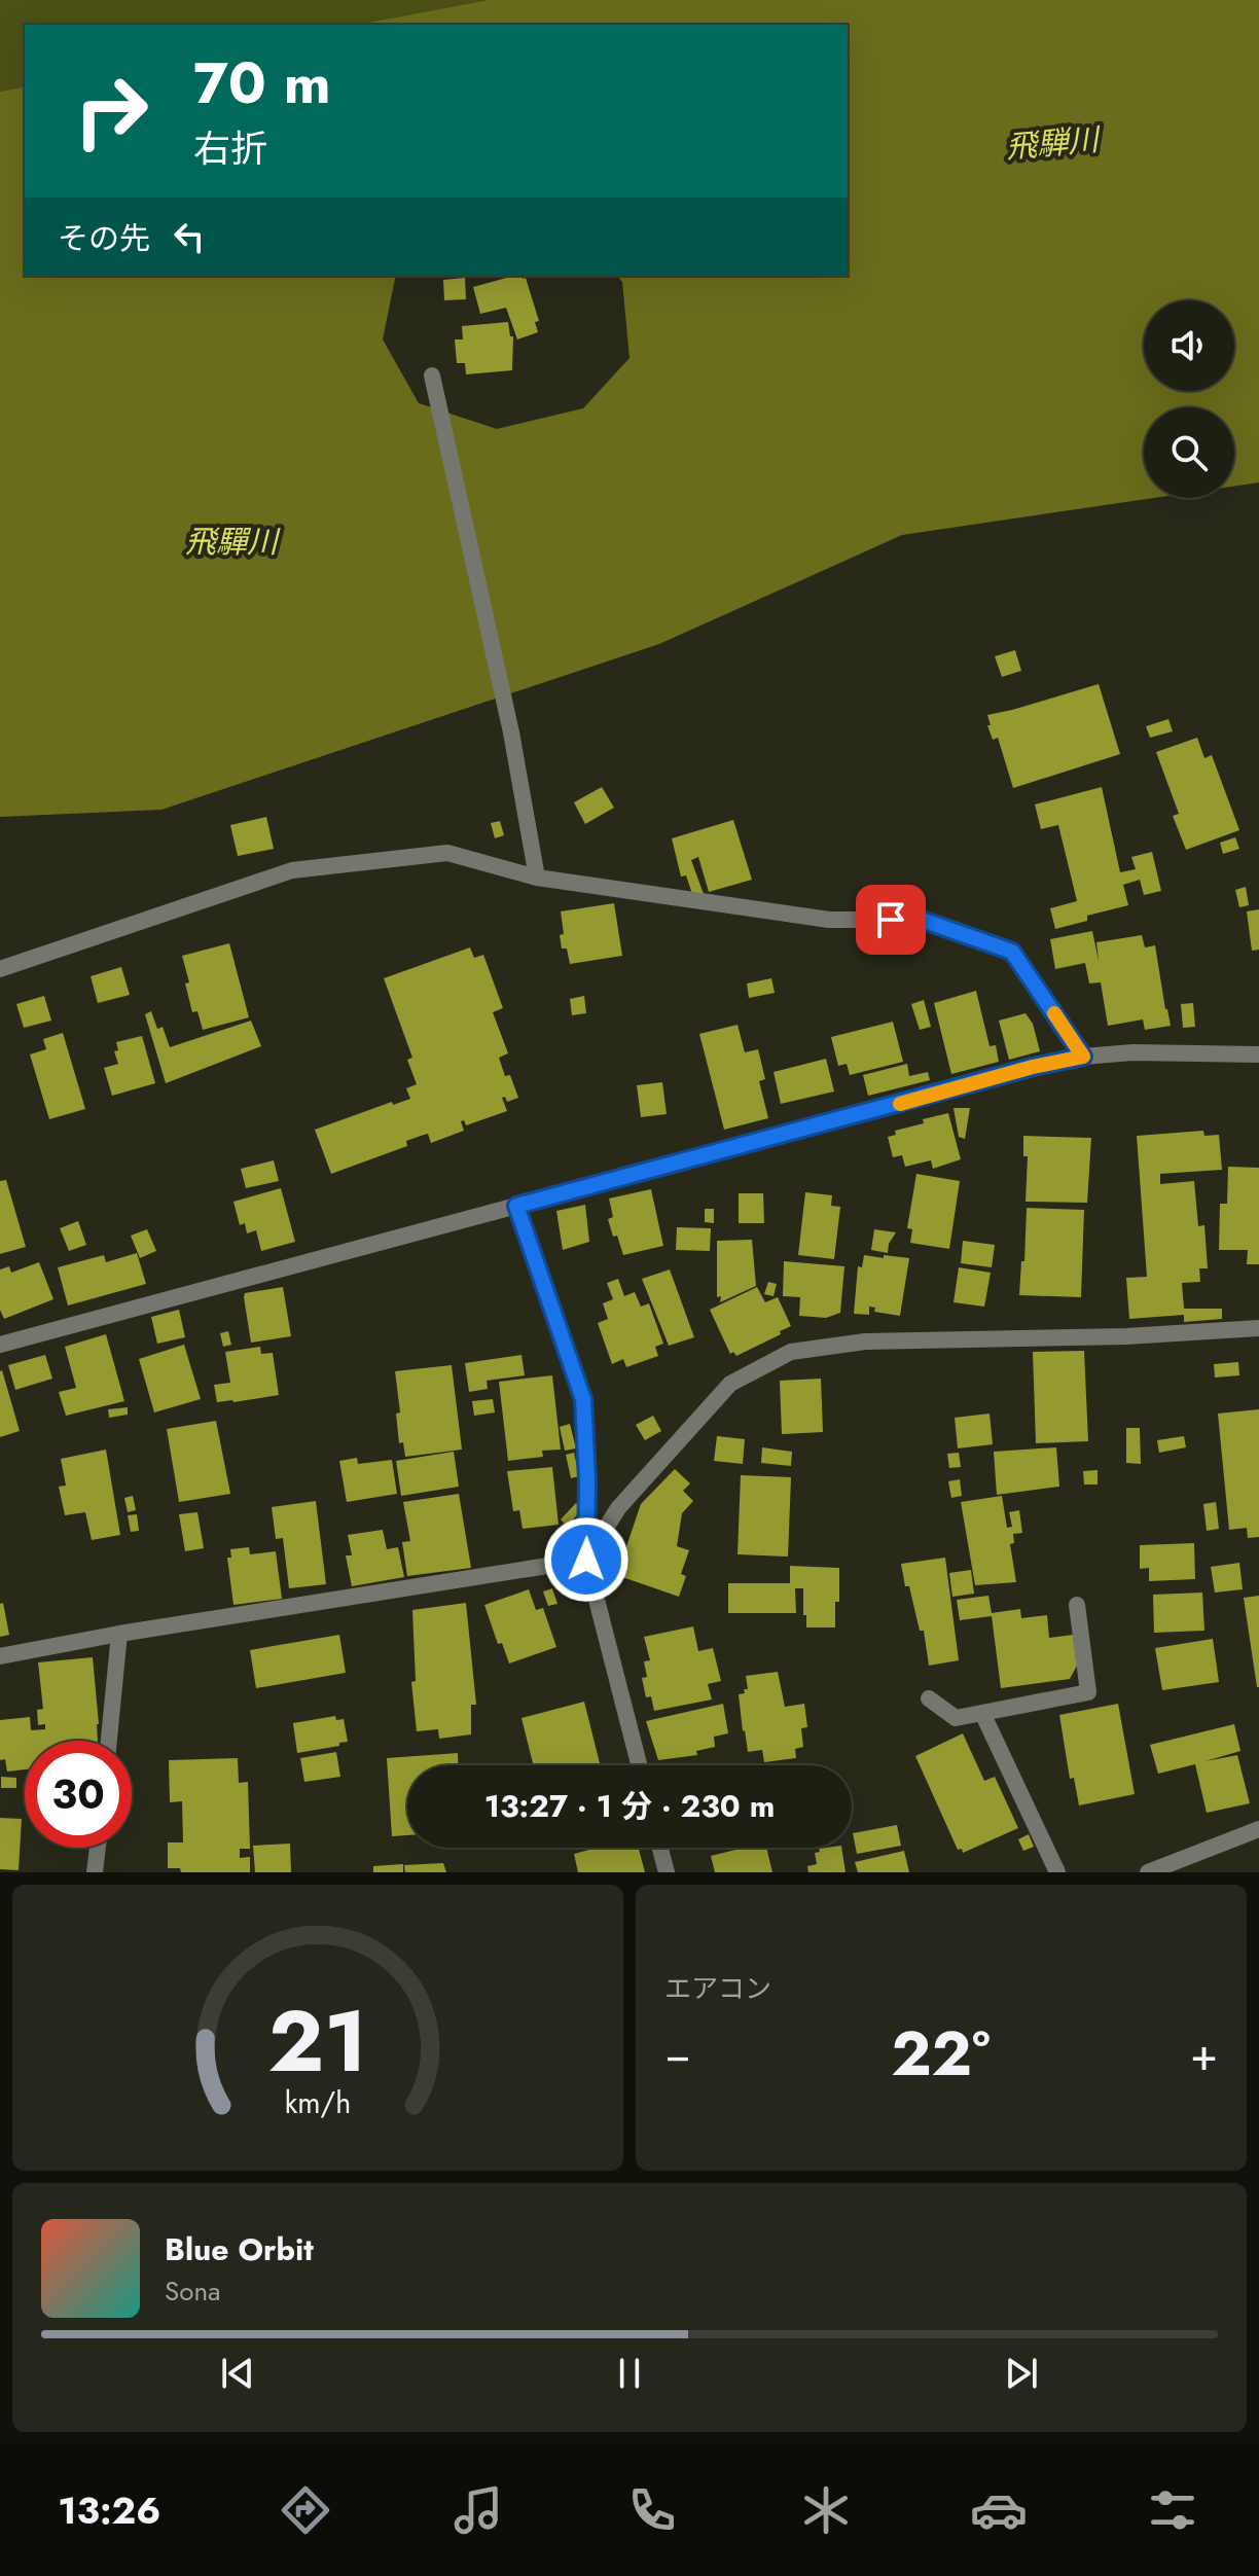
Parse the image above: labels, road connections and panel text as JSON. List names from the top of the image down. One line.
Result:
{"water":["飛騨川","飛驒川"],"page":{"turn":["70 m","右折"],"then":"その先","limit":"30","trip":"13:27 · 1 分 · 230 m","tile":"エアコン","heat":["−","22°","+"],"song":["Blue Orbit","Sona"],"tabs":"13:26","gauge":["21","km/h"]}}
